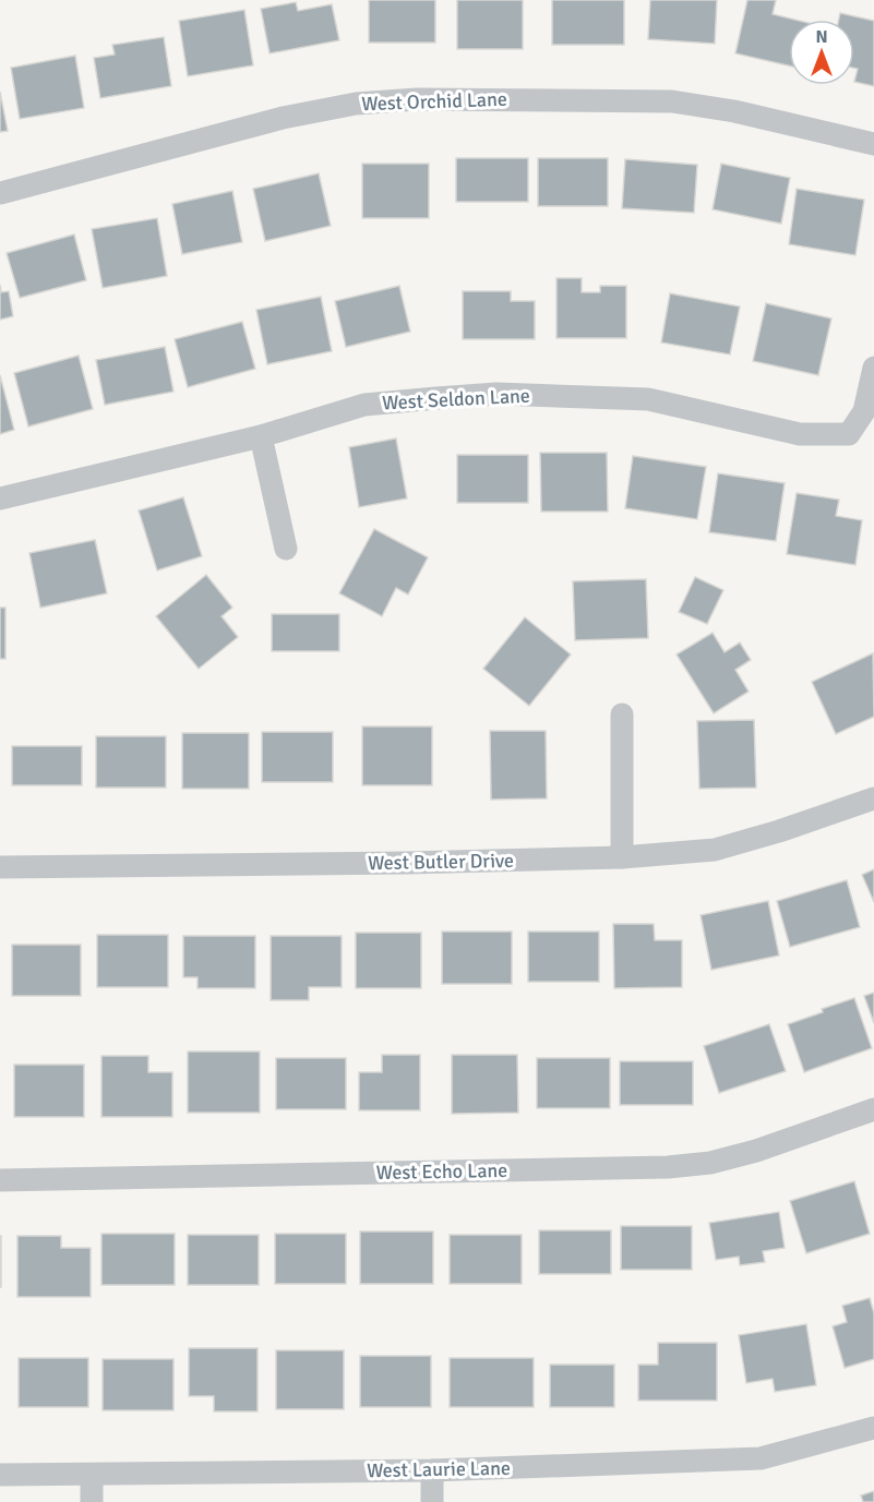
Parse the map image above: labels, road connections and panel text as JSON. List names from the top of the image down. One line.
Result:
{"streets":{"street":["West Orchid Lane","West Seldon Lane","West Butler Drive","West Echo Lane","West Laurie Lane"]},"north":"top"}
